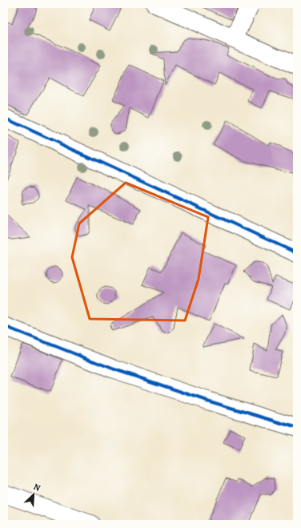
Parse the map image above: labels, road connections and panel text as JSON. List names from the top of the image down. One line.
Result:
{"north":"top right"}
